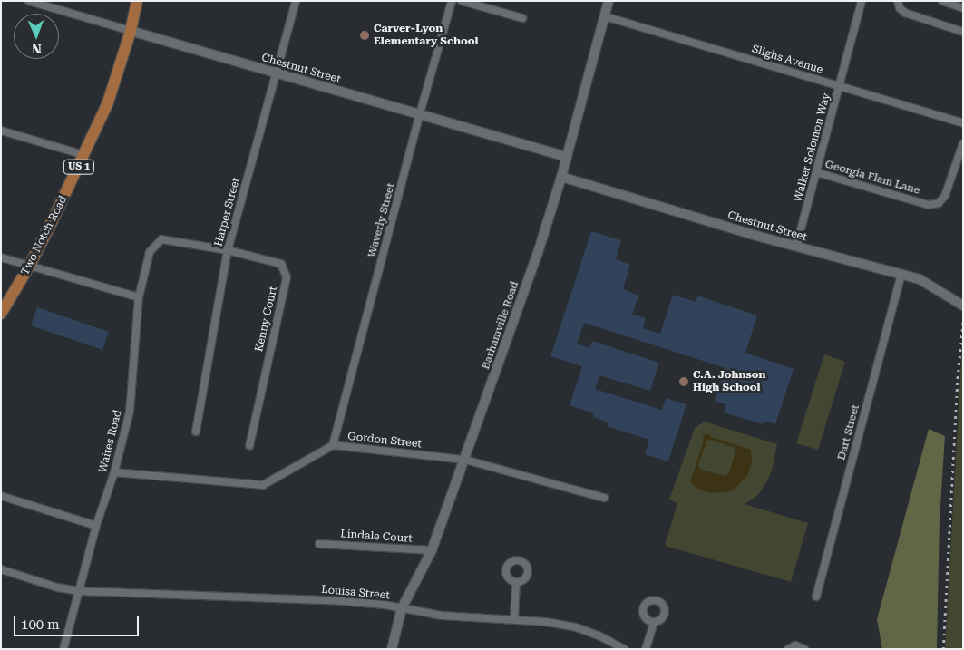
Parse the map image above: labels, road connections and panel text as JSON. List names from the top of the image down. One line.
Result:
{"streets":{"main road":["US 1","Two Notch Road"],"street":["Slighs Avenue","Chestnut Street","Walker Solomon Way","Georgia Flam Lane","Harper Street","Waverly Street","Kenny Court","Barhamville Road","Dart Street","Gordon Street","Waites Road","Lindale Court","Louisa Street"]},"crossings":[["Slighs Avenue","Walker Solomon Way"],["Slighs Avenue","Barhamville Road"],["Chestnut Street","Walker Solomon Way"],["Chestnut Street","Harper Street"],["Chestnut Street","Waverly Street"],["Chestnut Street","Two Notch Road"],["Chestnut Street","Barhamville Road"],["Chestnut Street","Dart Street"],["Walker Solomon Way","Georgia Flam Lane"],["Harper Street","Kenny Court"],["Waverly Street","Gordon Street"],["Kenny Court","Waites Road"],["Barhamville Road","Gordon Street"],["Barhamville Road","Lindale Court"],["Barhamville Road","Louisa Street"],["Gordon Street","Waites Road"],["Waites Road","Louisa Street"]],"places":["Carver-Lyon Elementary School","C.A. Johnson High School"],"scale_bar":"100 m","north":"bottom"}
